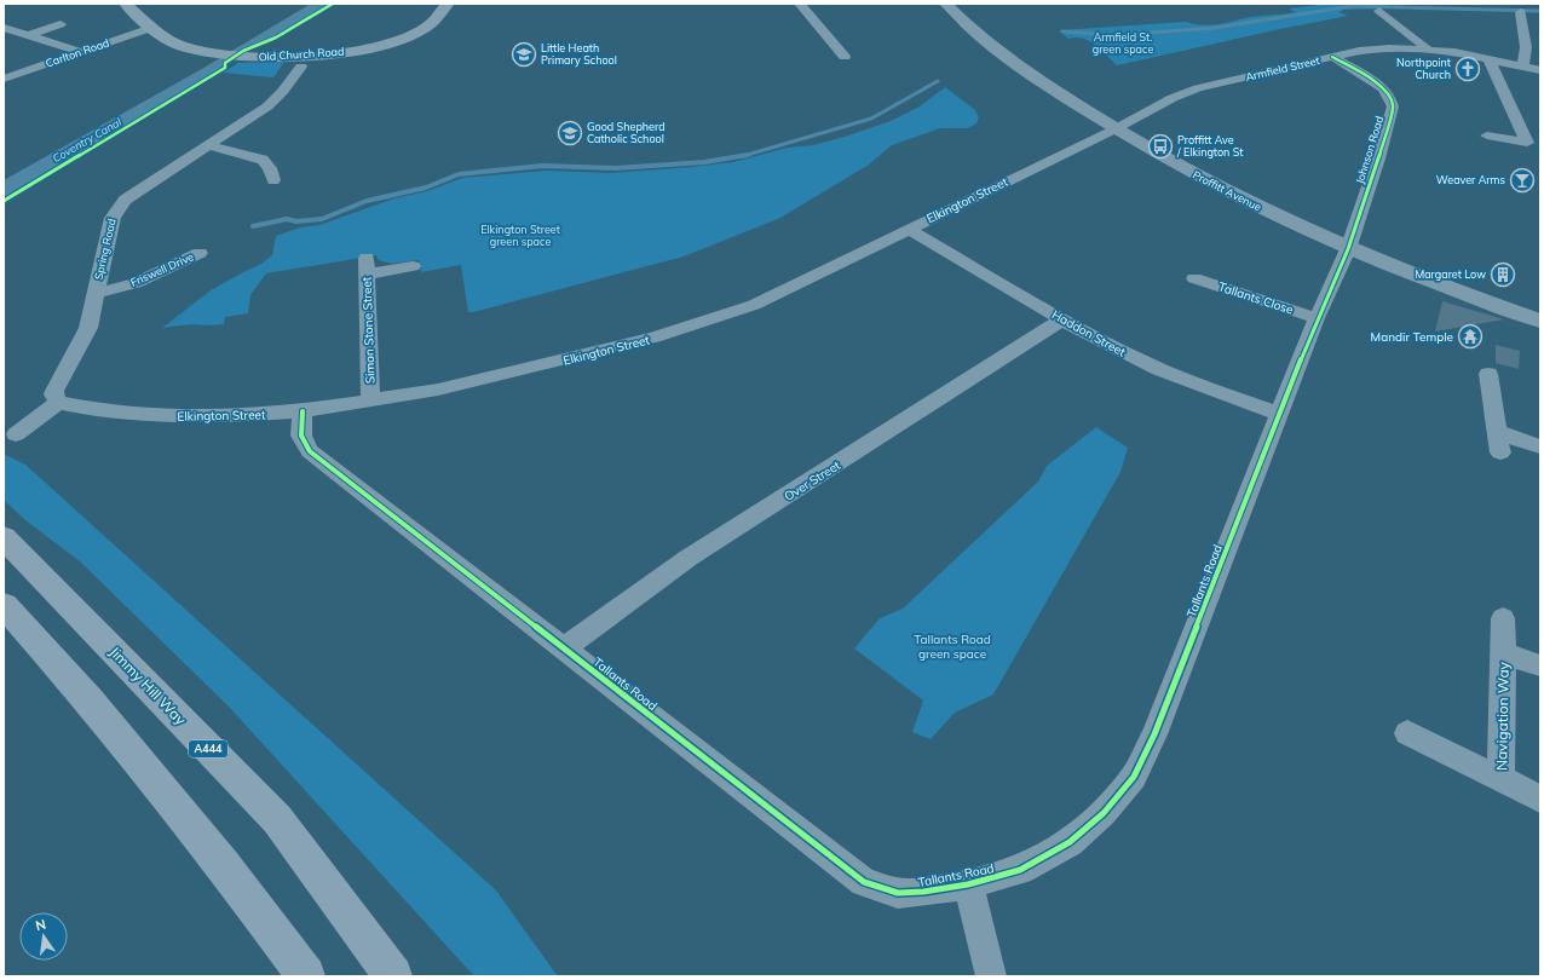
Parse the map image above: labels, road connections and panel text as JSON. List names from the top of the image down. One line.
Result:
{"streets":{"highway":["Jimmy Hill Way","A444"],"main road":["Old Church Road"],"street":["Carlton Road","Armfield Street","Johnson Road","Proffitt Avenue","Elkington Street","Spring Road","Friswell Drive","Tallants Close","Simon Stone Street","Haddon Street","Over Street","Tallants Road","Navigation Way"]},"crossings":[["Carlton Road","Old Church Road"],["Armfield Street","Johnson Road"],["Armfield Street","Proffitt Avenue"],["Armfield Street","Elkington Street"],["Johnson Road","Proffitt Avenue"],["Johnson Road","Tallants Road"],["Proffitt Avenue","Elkington Street"],["Proffitt Avenue","Tallants Road"],["Elkington Street","Spring Road"],["Elkington Street","Simon Stone Street"],["Elkington Street","Haddon Street"],["Elkington Street","Tallants Road"],["Spring Road","Friswell Drive"],["Tallants Close","Tallants Road"],["Haddon Street","Over Street"],["Haddon Street","Tallants Road"],["Over Street","Tallants Road"]],"water":["Coventry Canal"],"parks":["Armfield St. green space","Elkington Street green space","Tallants Road green space"],"places":{"school or university":["Little Heath Primary School","Good Shepherd Catholic School"],"church":["Northpoint Church"],"bus stop":["Proffitt Ave / Elkington St"],"bar":["Weaver Arms"],"building":["Margaret Low"],"temple":["Mandir Temple"]},"north":"top"}
